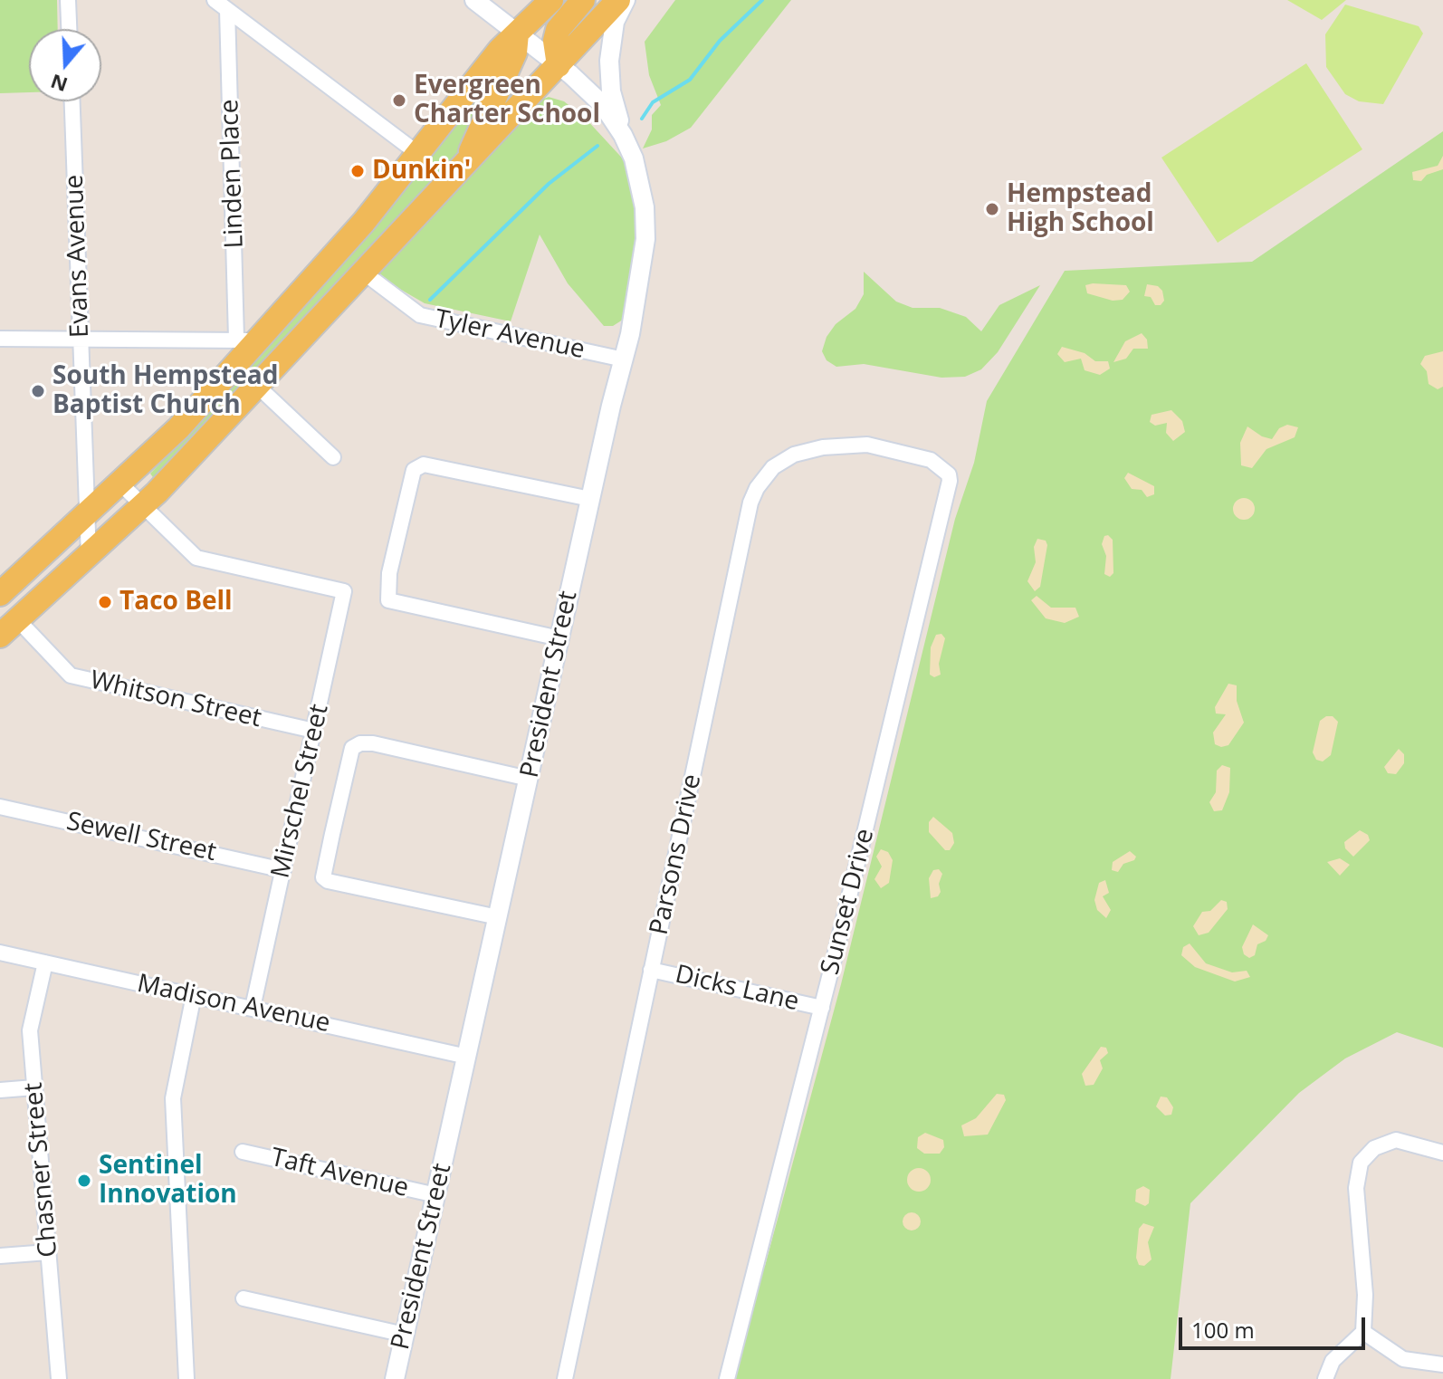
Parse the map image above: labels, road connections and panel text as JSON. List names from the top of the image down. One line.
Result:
{"streets":{"street":["Linden Place","Evans Avenue","Tyler Avenue","President Street","Whitson Street","Mirschel Street","Sewell Street","Parsons Drive","Sunset Drive","Dicks Lane","Madison Avenue","Chasner Street","Taft Avenue"]},"crossings":[["Tyler Avenue","President Street"],["President Street","Madison Avenue"],["President Street","Taft Avenue"],["Whitson Street","Mirschel Street"],["Mirschel Street","Sewell Street"],["Mirschel Street","Madison Avenue"],["Parsons Drive","Sunset Drive"],["Parsons Drive","Dicks Lane"],["Sunset Drive","Dicks Lane"],["Madison Avenue","Chasner Street"]],"places":["Evergreen Charter School","Dunkin'","Hempstead High School","South Hempstead Baptist Church","Taco Bell","Sentinel Innovation"],"scale_bar":"100 m","north":"bottom"}
